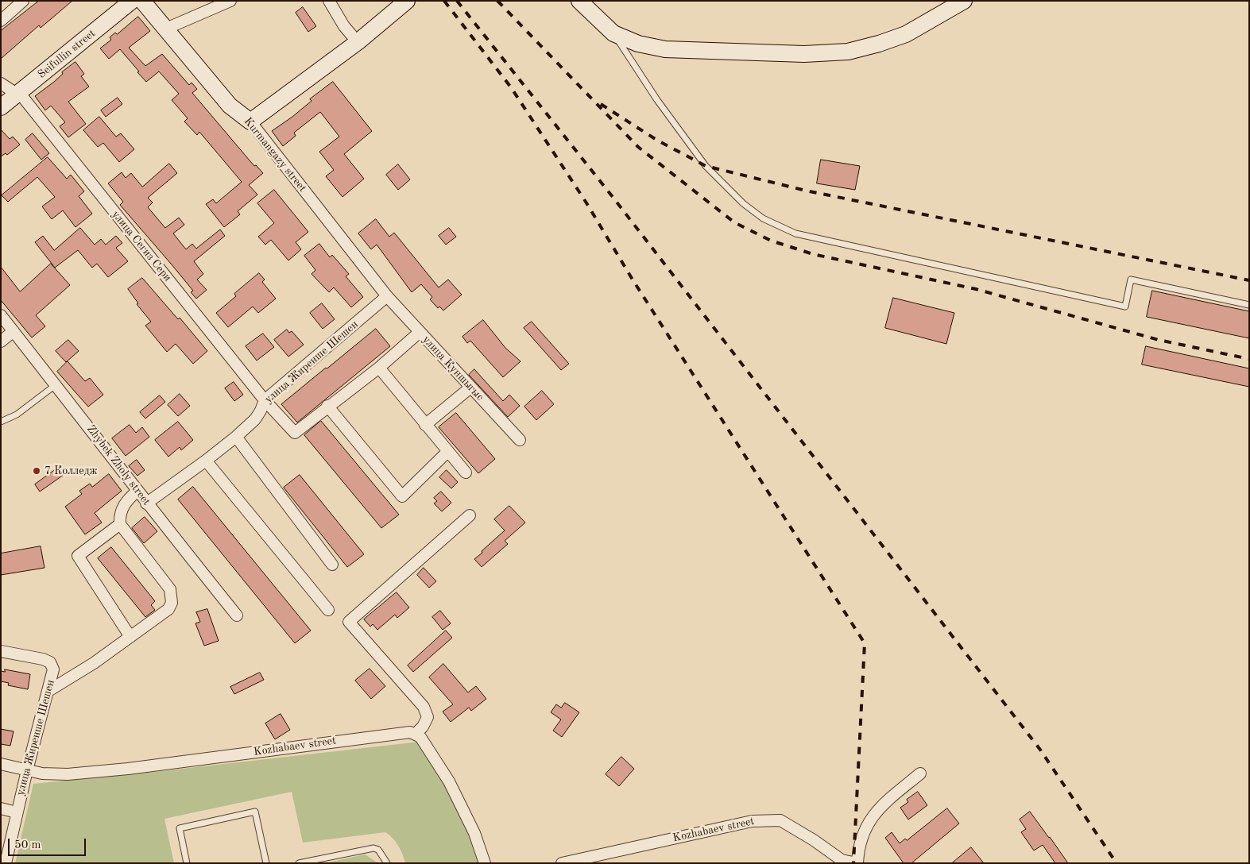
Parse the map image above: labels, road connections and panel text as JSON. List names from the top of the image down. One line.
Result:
{"streets":{"main road":["Seifullin street","Kurmangazy street"],"street":["улица Сегиз Сери","улица Жиренше Шешен","улица Куншыгыс","Zhybek Zholy street","Kozhabaev street"]},"crossings":[["Seifullin street","улица Сегиз Сери"],["Kurmangazy street","улица Жиренше Шешен"],["Kurmangazy street","улица Куншыгыс"],["улица Сегиз Сери","улица Жиренше Шешен"],["улица Жиренше Шешен","улица Куншыгыс"],["улица Жиренше Шешен","Zhybek Zholy street"],["улица Жиренше Шешен","Kozhabaev street"]],"places":["7 Колледж"],"scale_bar":"50 m"}
